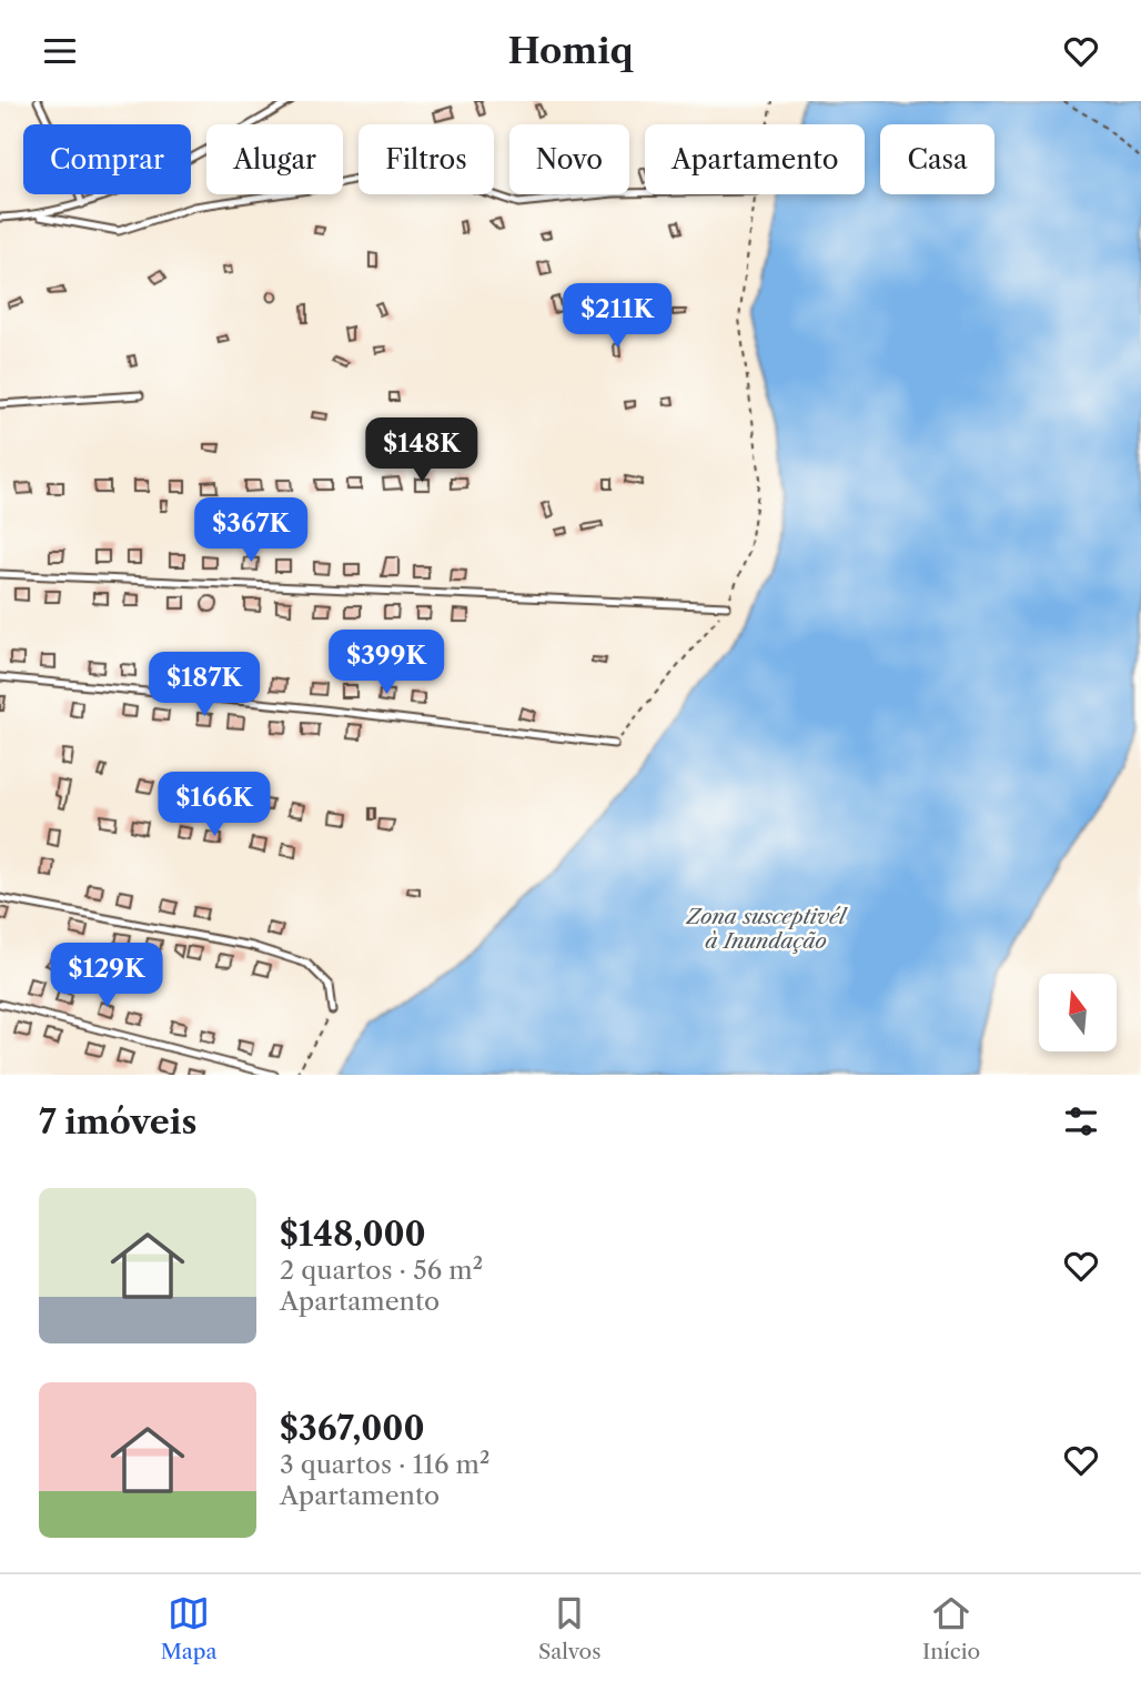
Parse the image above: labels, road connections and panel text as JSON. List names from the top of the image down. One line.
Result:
{"water":["Zona susceptivél à Inundação"],"north":"top","page":{"header":"Homiq","chip":["Comprar","Alugar","Filtros","Novo","Apartamento","Casa"],"price":["$211K","$148K","$367K","$399K","$187K","$166K","$129K"],"heading":"7 imóveis","list":[{"name":"$148,000","note":"2 quartos · 56 m² · Apartamento"},{"name":"$367,000","note":"3 quartos · 116 m² · Apartamento"}],"tabs":["Mapa","Salvos","Início"]}}
